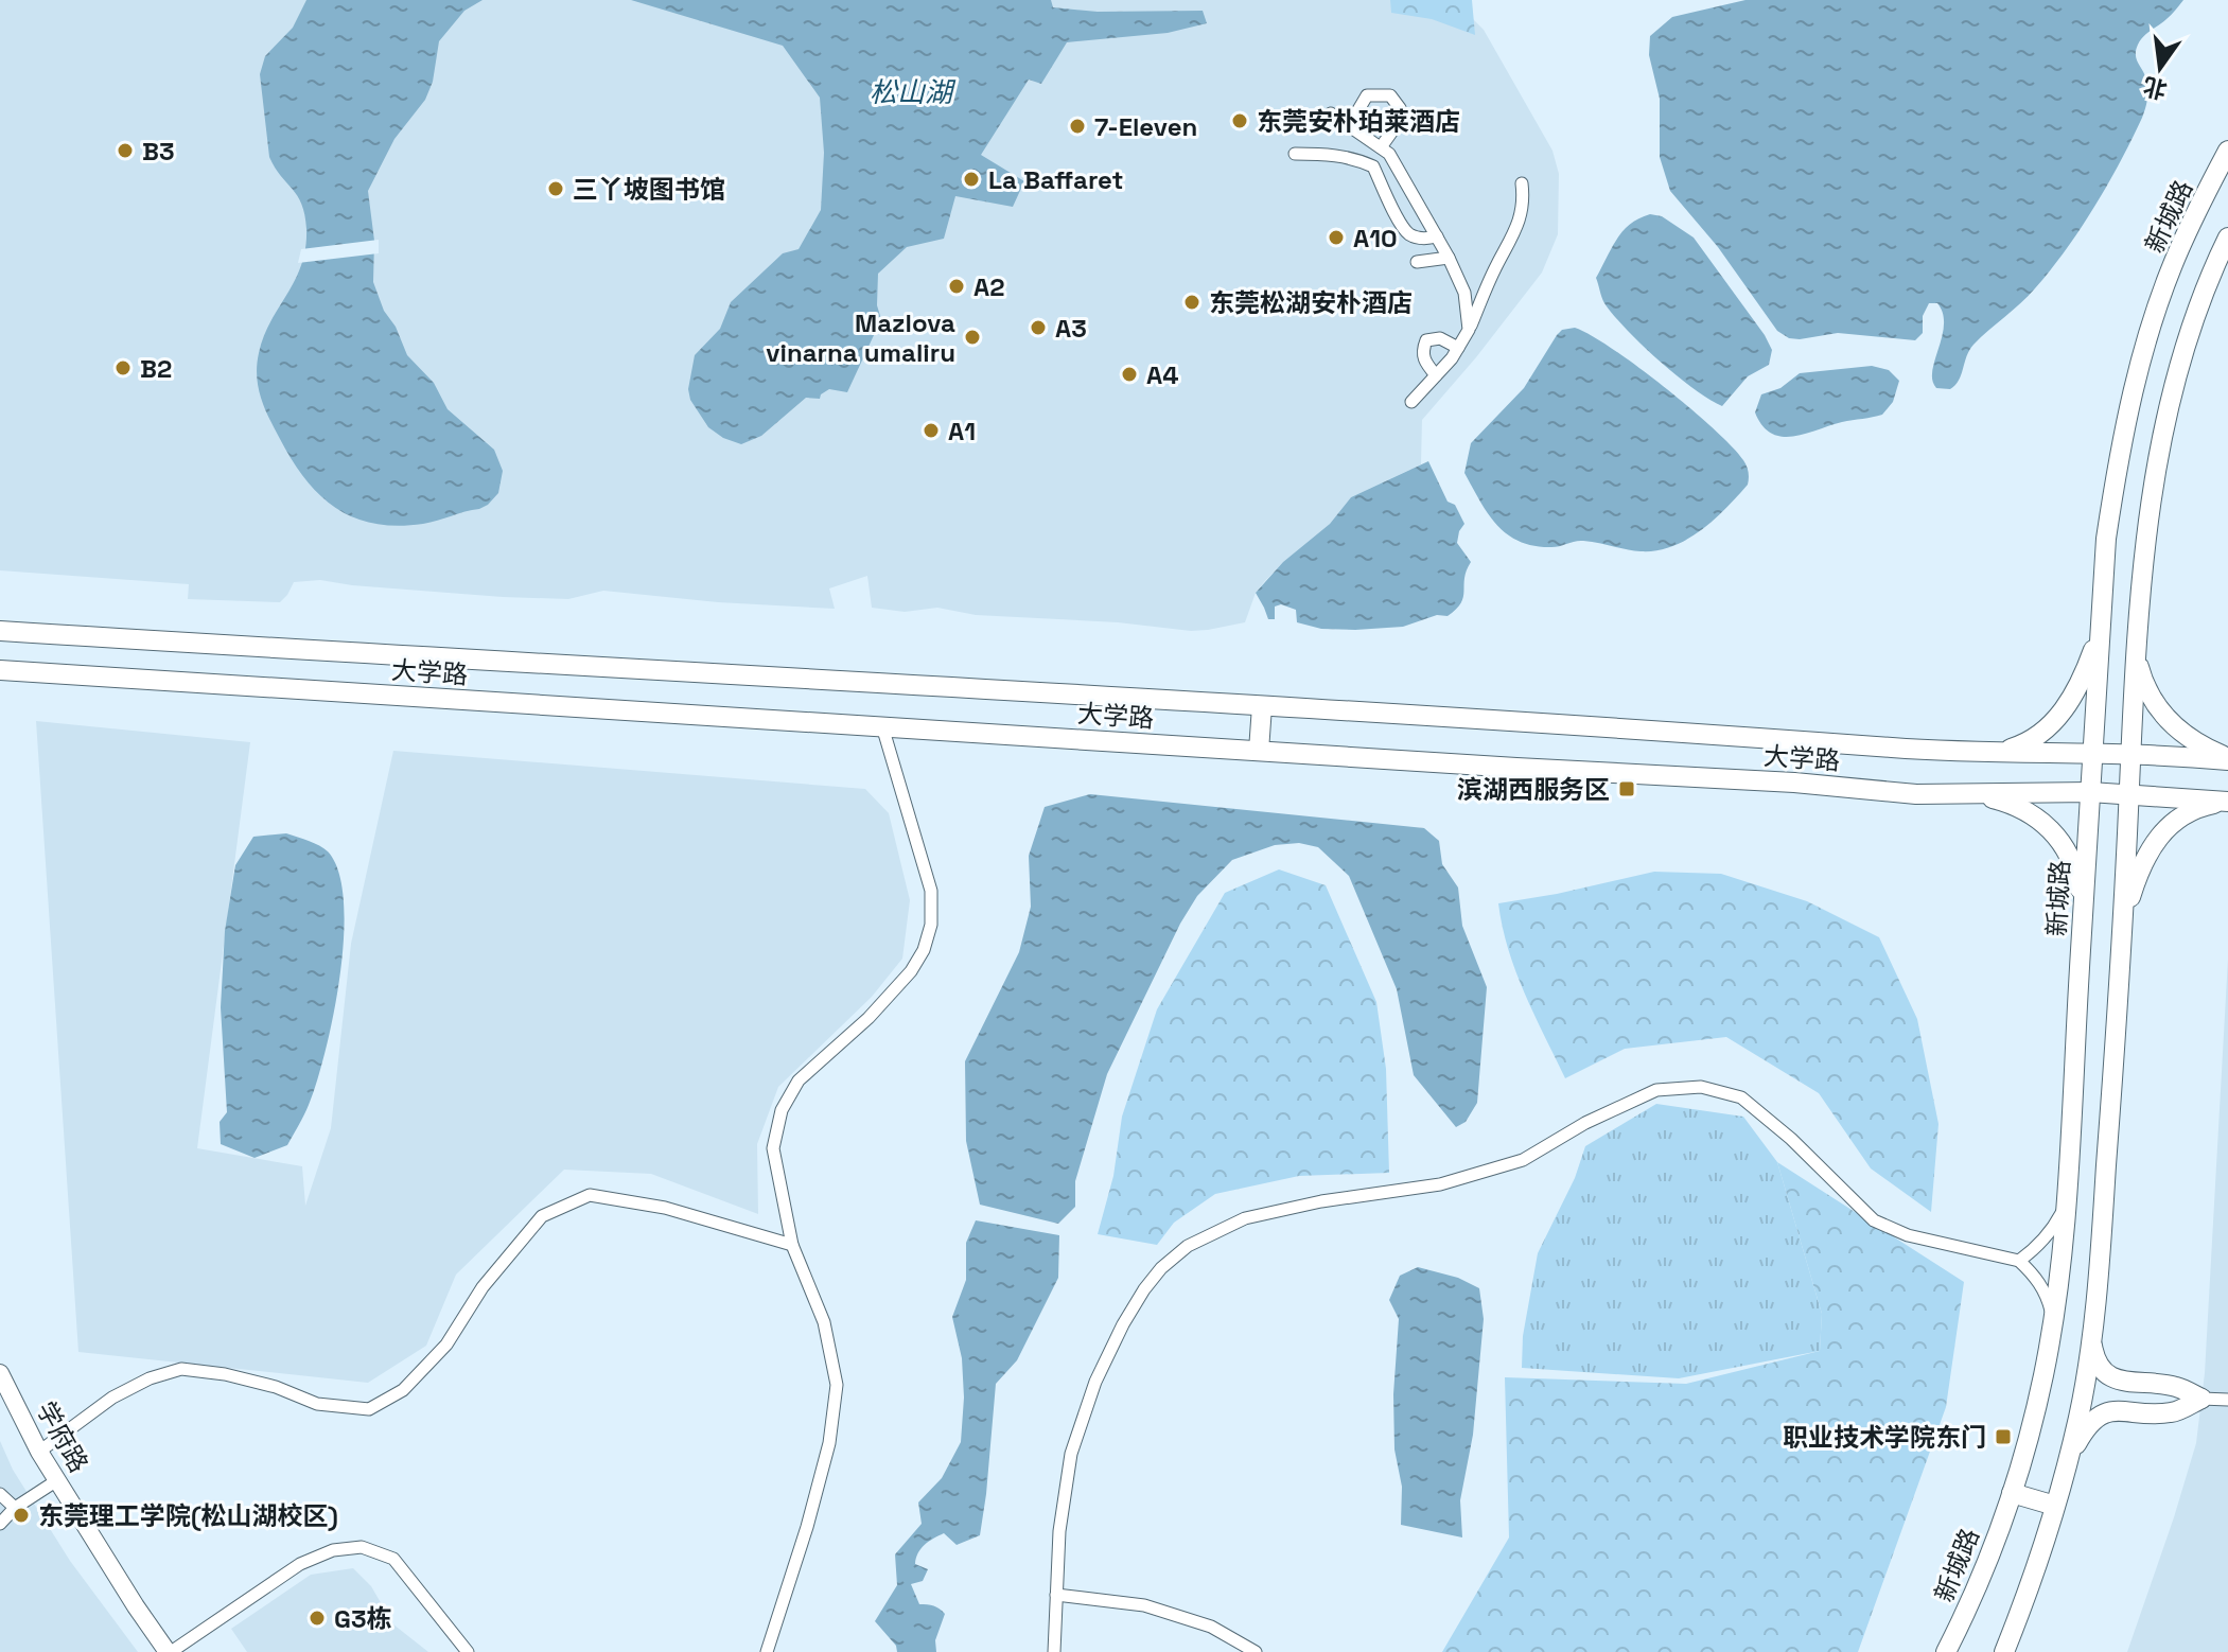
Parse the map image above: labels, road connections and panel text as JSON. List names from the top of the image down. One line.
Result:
{"streets":{"main road":["新城路","大学路"],"street":["学府路"]},"crossings":[["新城路","大学路"]],"water":["松山湖"],"places":{"other":["东莞安朴珀莱酒店","7-Eleven","B3","La Baffaret","三丫坡图书馆","A10","A2","东莞松湖安朴酒店","A3","Mazlova vinarna umaliru","B2","A4","A1","东莞理工学院(松山湖校区)","G3栋"],"transit":["滨湖西服务区","职业技术学院东门"]},"north":"bottom"}
